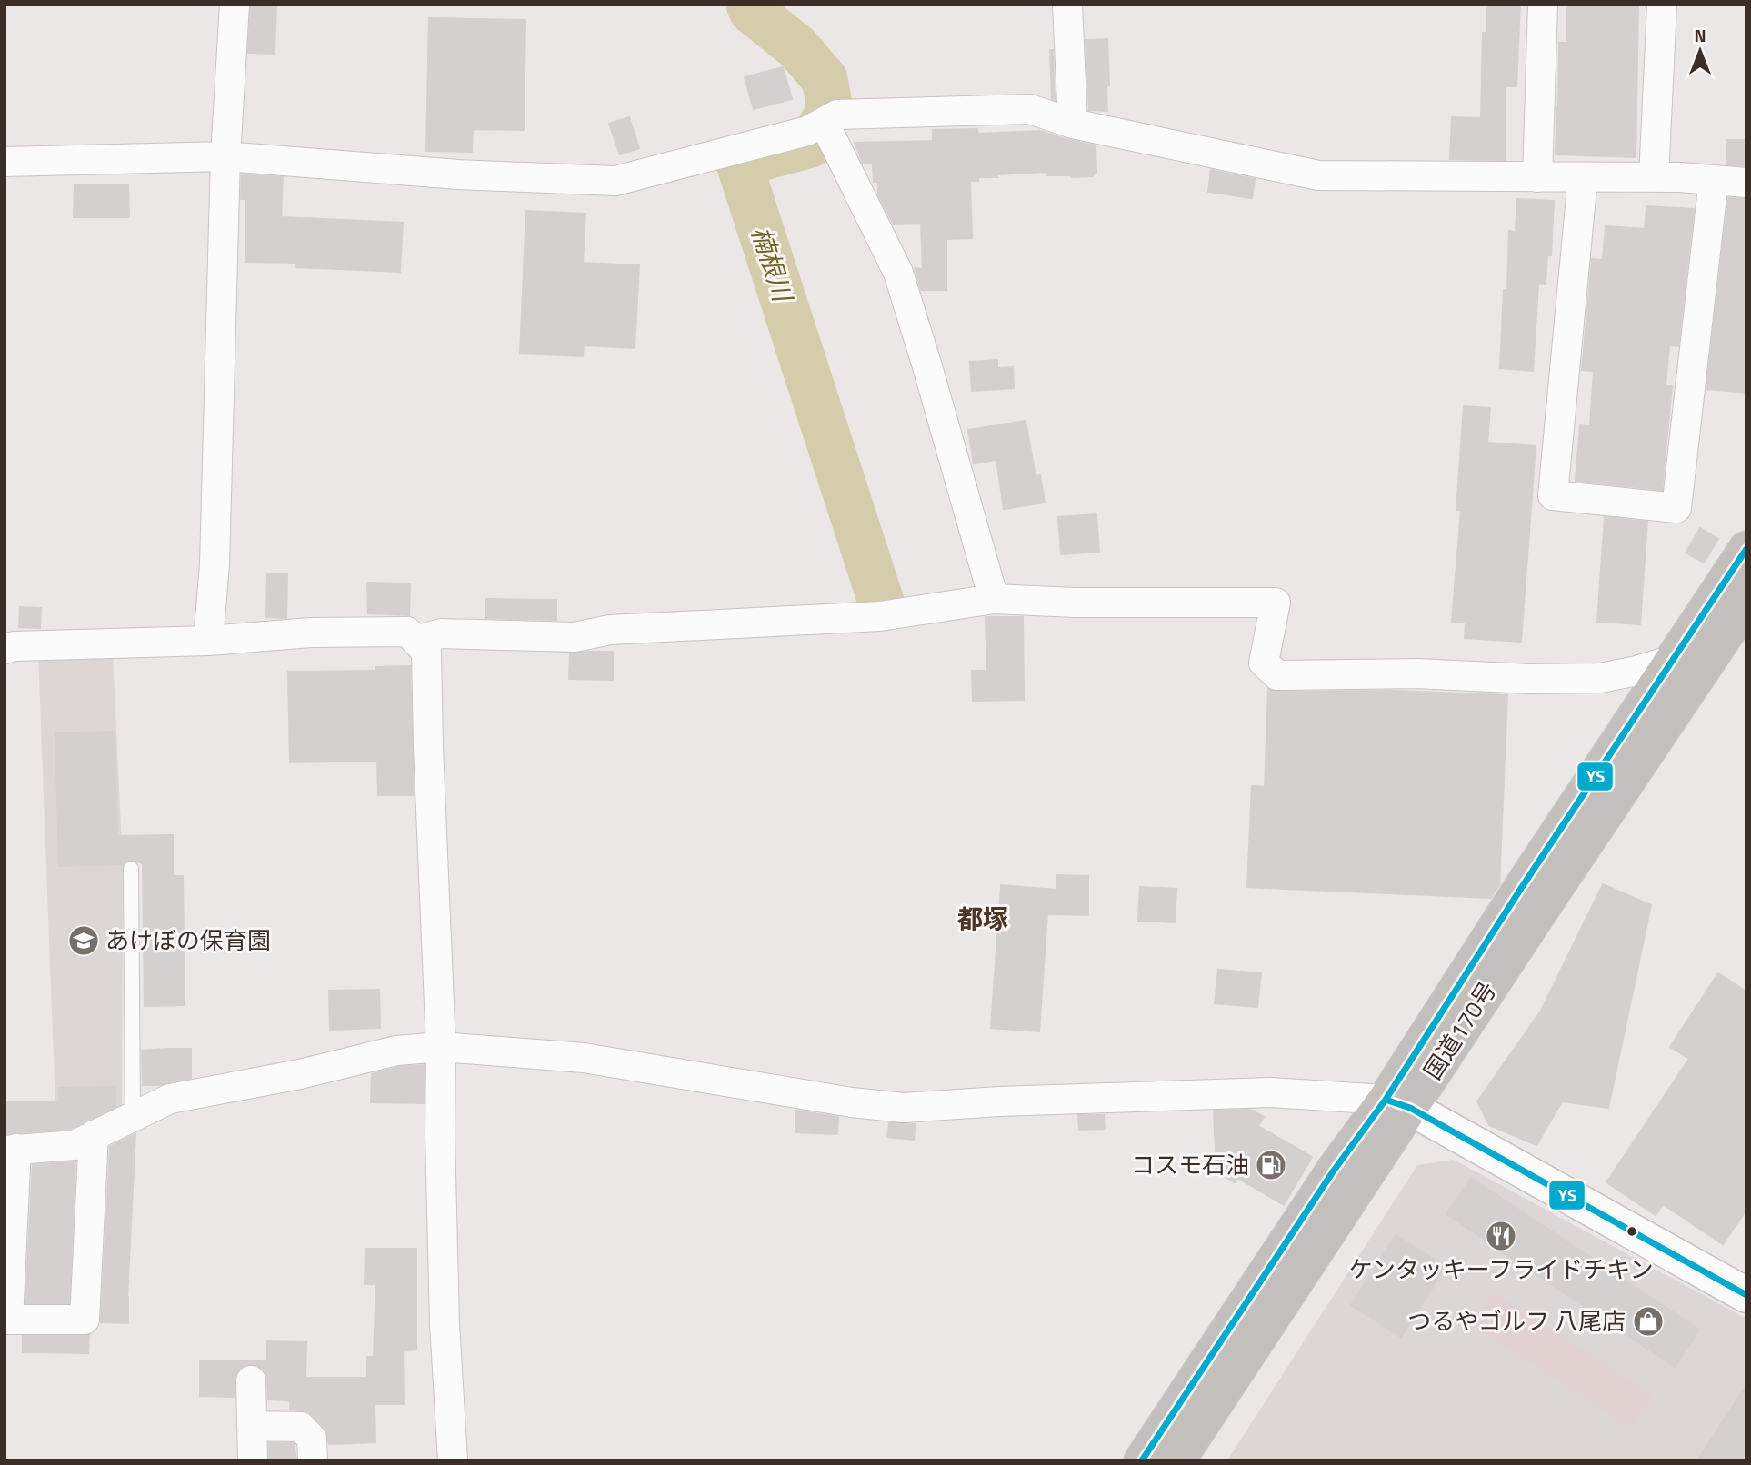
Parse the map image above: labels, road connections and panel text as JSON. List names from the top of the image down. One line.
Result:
{"streets":{"highway":["国道170号"]},"districts":["都塚"],"water":["楠根川"],"places":{"school or university":["あけぼの保育園"],"fuel station":["コスモ石油"],"restaurant":["ケンタッキーフライドチキン"],"shop":["つるやゴルフ 八尾店"]},"lines":["transit line YS"],"north":"top"}
